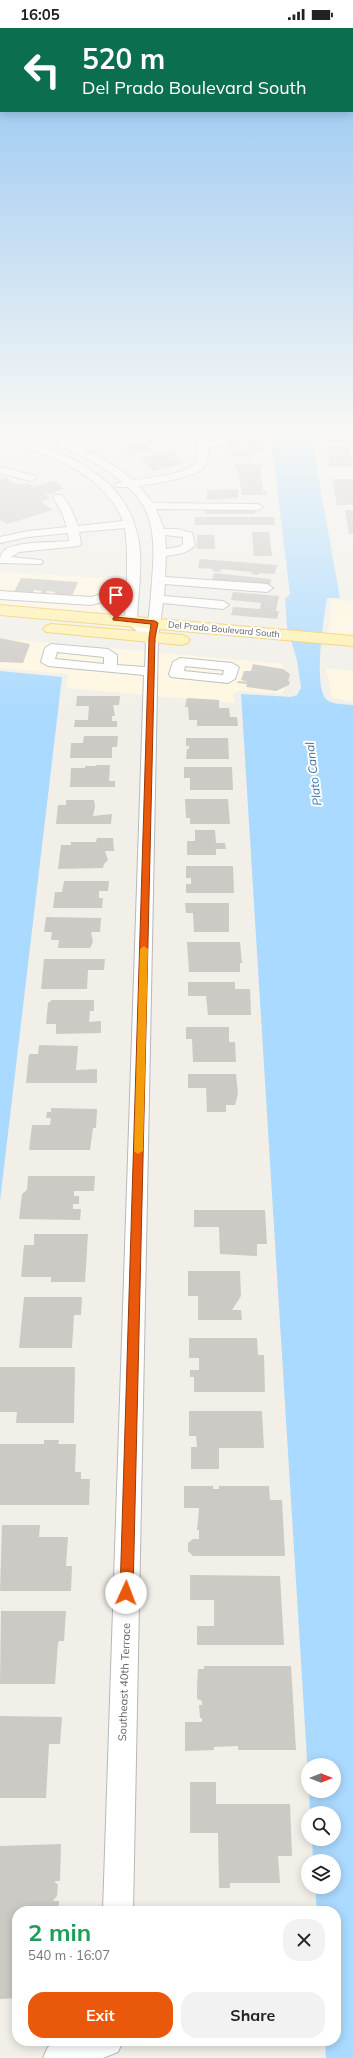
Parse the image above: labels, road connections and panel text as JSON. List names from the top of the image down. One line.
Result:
{"streets":{"main road":["Del Prado Boulevard South"],"street":["Southeast 40th Terrace"]},"crossings":[["Del Prado Boulevard South","Southeast 40th Terrace"]],"water":["Plato Canal"],"north":"right","page":{"status":"16:05","turn":["520 m","Del Prado Boulevard South"],"heading":["2 min","540 m · 16:07"],"buttons":["Exit","Share"]}}
